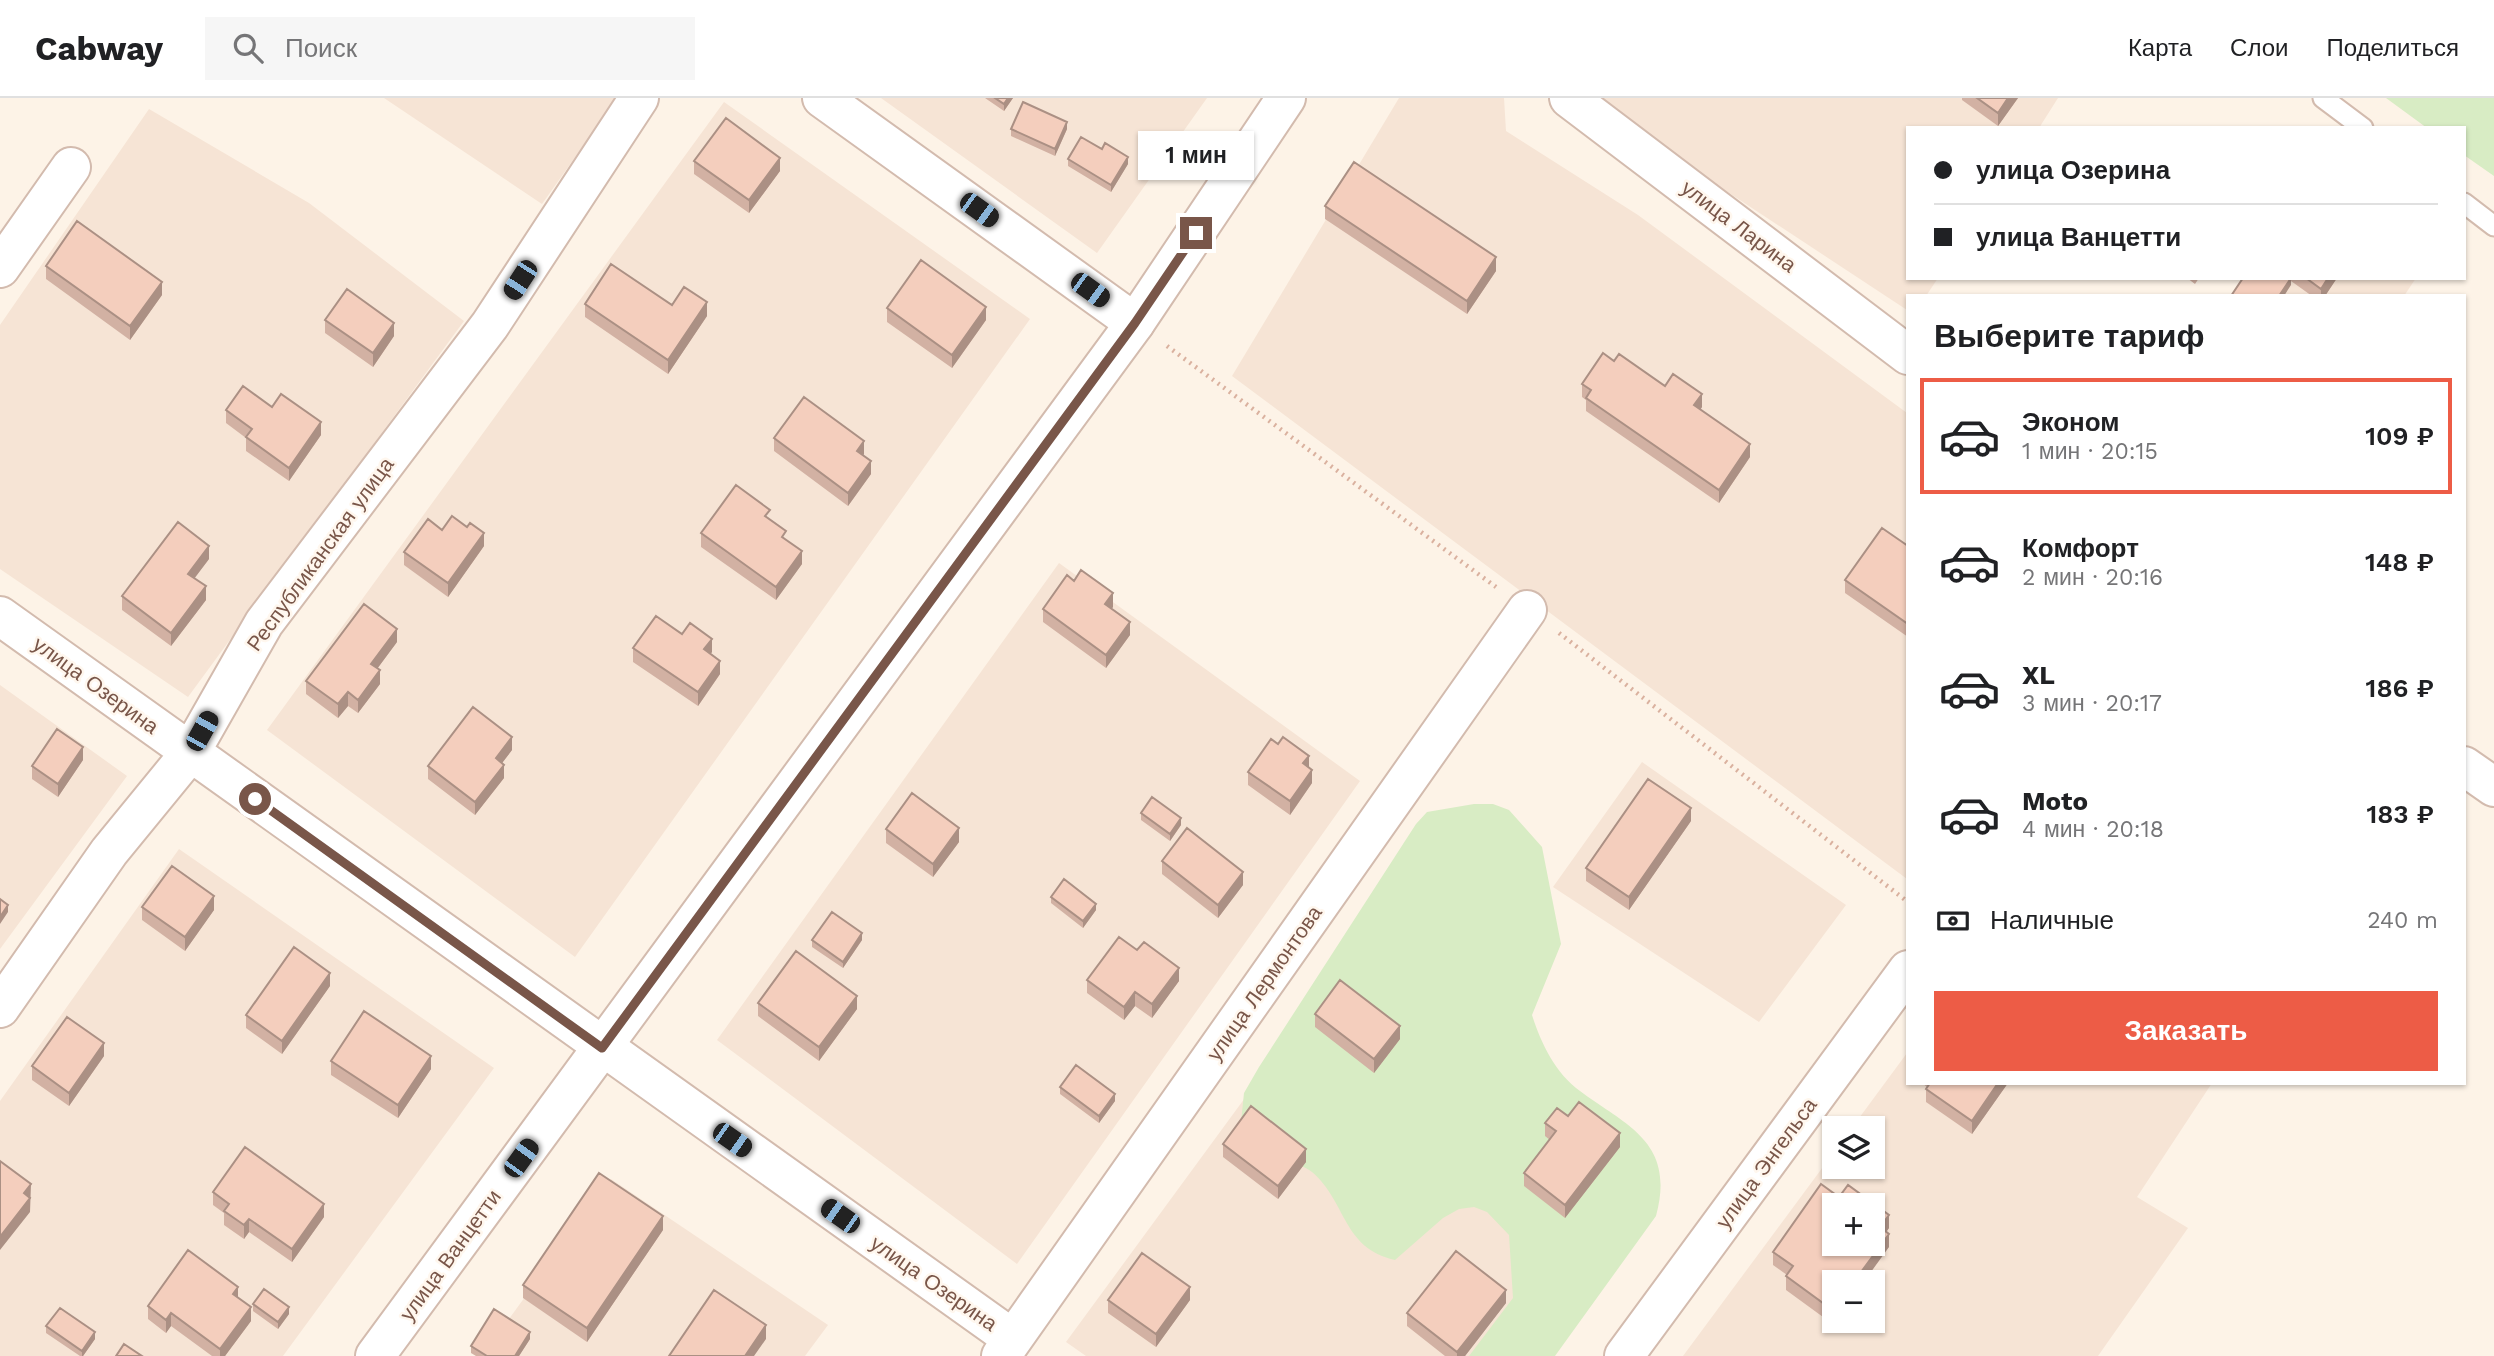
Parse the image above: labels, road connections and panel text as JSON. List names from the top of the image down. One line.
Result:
{"streets":{"street":["улица Ларина","Республиканская улица","улица Озерина","улица Лермонтова","улица Энгельса","улица Ванцетти"]},"crossings":[["Республиканская улица","улица Озерина"],["улица Озерина","улица Лермонтова"],["улица Озерина","улица Ванцетти"]],"page":{"header":"Cabway","search":"Поиск","nav":["Карта","Слои","Поделиться"],"banner":["улица Озерина","улица Ванцетти"],"bubble":"1 мин","heading":"Выберите тариф","list":[{"name":"Эконом","note":"1 мин · 20:15","value":"109 ₽"},{"name":"Комфорт","note":"2 мин · 20:16","value":"148 ₽"},{"name":"XL","note":"3 мин · 20:17","value":"186 ₽"},{"name":"Moto","note":"4 мин · 20:18","value":"183 ₽"}],"pay":["Наличные","240 m"],"buttons":"Заказать","map_buttons":["+","−"]}}
